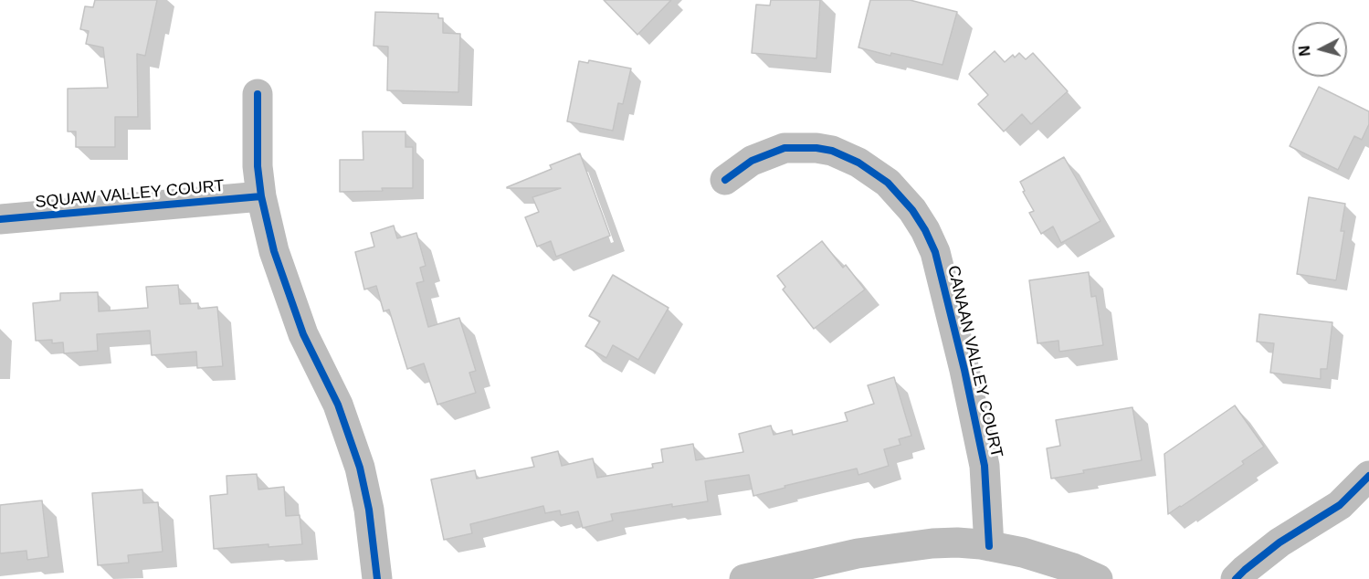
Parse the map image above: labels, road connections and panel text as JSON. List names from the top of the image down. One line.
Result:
{"streets":{"street":["SQUAW VALLEY COURT","CANAAN VALLEY COURT"]},"north":"left"}
